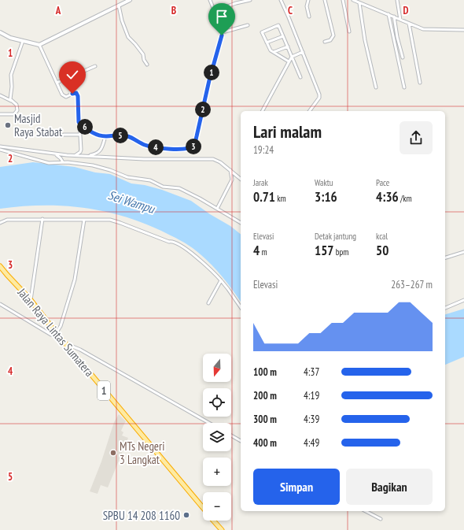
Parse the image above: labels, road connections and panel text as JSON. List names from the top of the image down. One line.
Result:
{"streets":{"highway":["Jalan Raya Lintas Sumatera","1"]},"water":["Sei Wampu"],"places":["Masjid Raya Stabat","MTs Negeri 3 Langkat","SPBU 14 208 1160"],"north":"bottom","page":{"pins":["1","2","6","5","3","4"],"heading":["Lari malam","19:24"],"stats":[["Jarak","0.71 km"],["Waktu","3:16"],["Pace","4:36 /km"],["Elevasi","4 m"],["Detak jantung","157 bpm"],["kcal","50"]],"chart":["Elevasi","263–267 m"],"map_buttons":["+","−"],"list":[{"name":"100 m","note":"4:37"},{"name":"200 m","note":"4:19"},{"name":"300 m","note":"4:39"},{"name":"400 m","note":"4:49"}],"buttons":["Simpan","Bagikan"]},"grid":{"columns":["A","B","C","D"],"rows":["1","2","3","4","5"]}}
